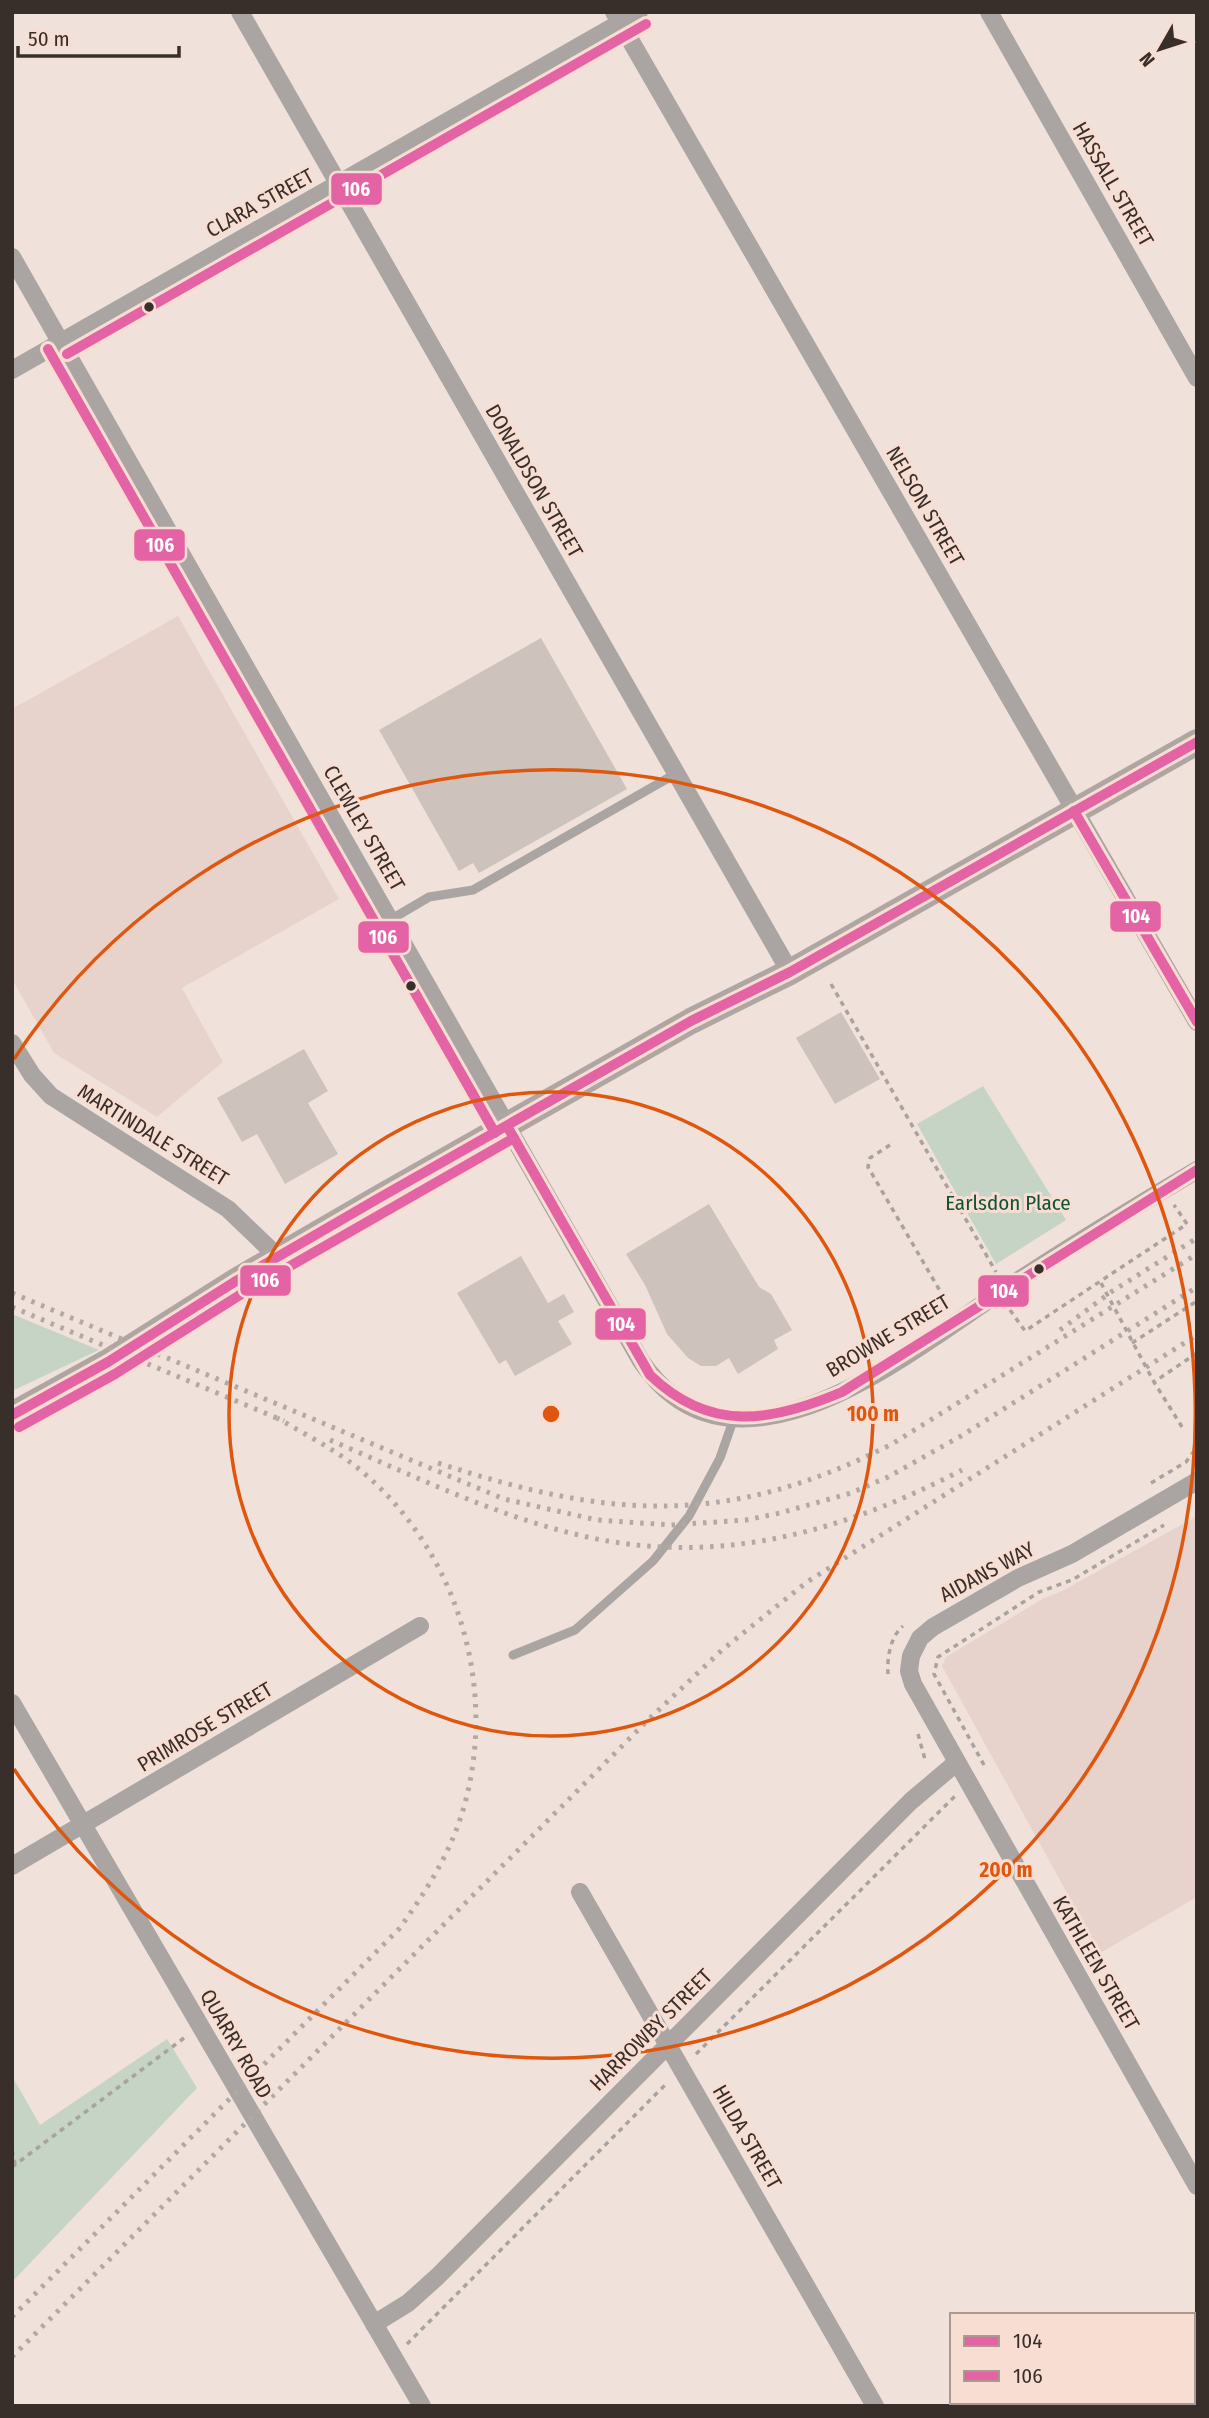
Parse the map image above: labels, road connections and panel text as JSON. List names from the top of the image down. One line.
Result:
{"streets":{"street":["HASSALL STREET","CLARA STREET","DONALDSON STREET","NELSON STREET","CLEWLEY STREET","MARTINDALE STREET","BROWNE STREET","AIDANS WAY","PRIMROSE STREET","KATHLEEN STREET","HARROWBY STREET","QUARRY ROAD","HILDA STREET"]},"crossings":[["CLARA STREET","DONALDSON STREET"],["CLARA STREET","NELSON STREET"],["CLARA STREET","CLEWLEY STREET"],["CLEWLEY STREET","BROWNE STREET"],["AIDANS WAY","KATHLEEN STREET"],["AIDANS WAY","HARROWBY STREET"],["PRIMROSE STREET","QUARRY ROAD"],["KATHLEEN STREET","HARROWBY STREET"],["HARROWBY STREET","QUARRY ROAD"],["HARROWBY STREET","HILDA STREET"]],"parks":["Earlsdon Place"],"lines":["transit line 106","transit line 104"],"legend":["104","106"],"scale_bar":"50 m","north":"bottom left","rings":["100 m","200 m"]}
